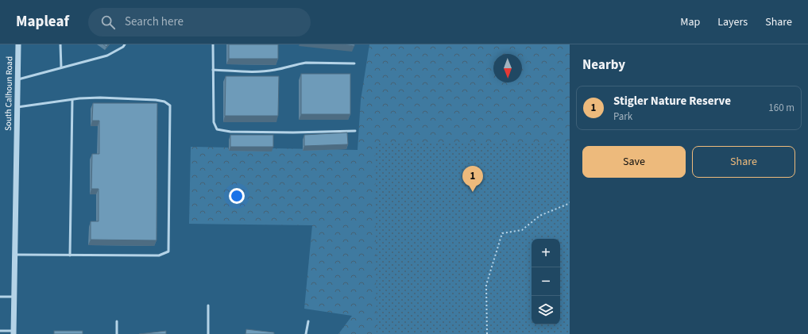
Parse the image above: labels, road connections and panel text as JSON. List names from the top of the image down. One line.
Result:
{"streets":{"street":["South Calhoun Road"]},"north":"bottom","page":{"header":"Mapleaf","search":"Search here","nav":["Map","Layers","Share"],"heading":"Nearby","list":[{"mark":"1","name":"Stigler Nature Reserve","note":"Park","value":"160 m"}],"buttons":["Save","Share"],"pins":"1","map_buttons":["+","−"]}}
